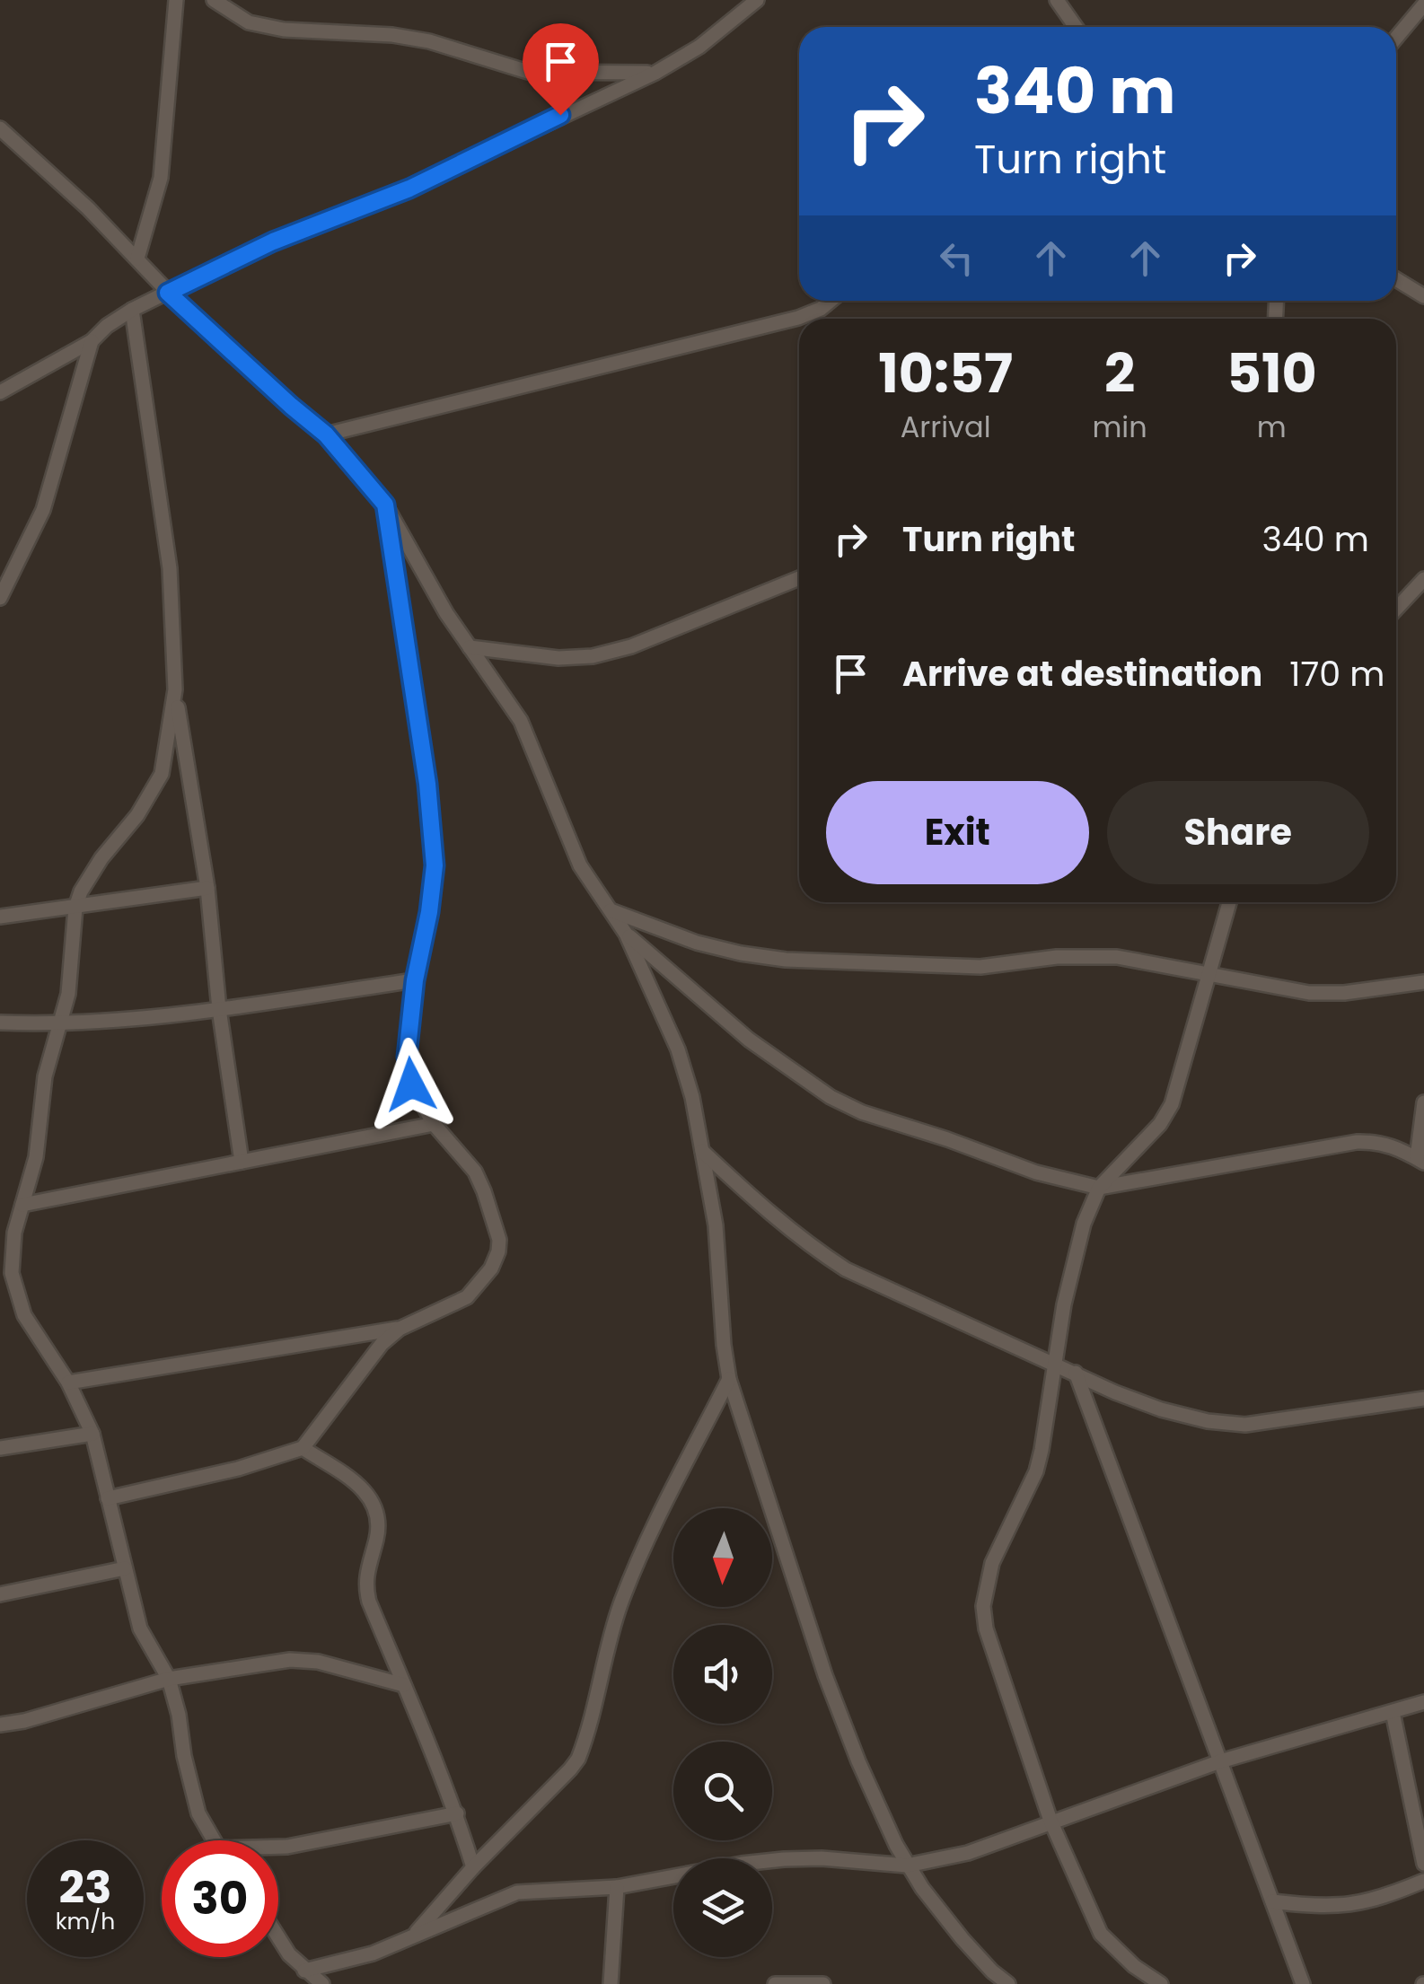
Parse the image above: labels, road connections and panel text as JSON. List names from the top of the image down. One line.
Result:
{"north":"bottom","page":{"turn":["340 m","Turn right"],"eta":["10:57","Arrival","2","min","510","m"],"list":[{"name":"Turn right","value":"340 m"},{"name":"Arrive at destination","value":"170 m"}],"buttons":["Exit","Share"],"speed":"23 km/h","limit":"30"}}
